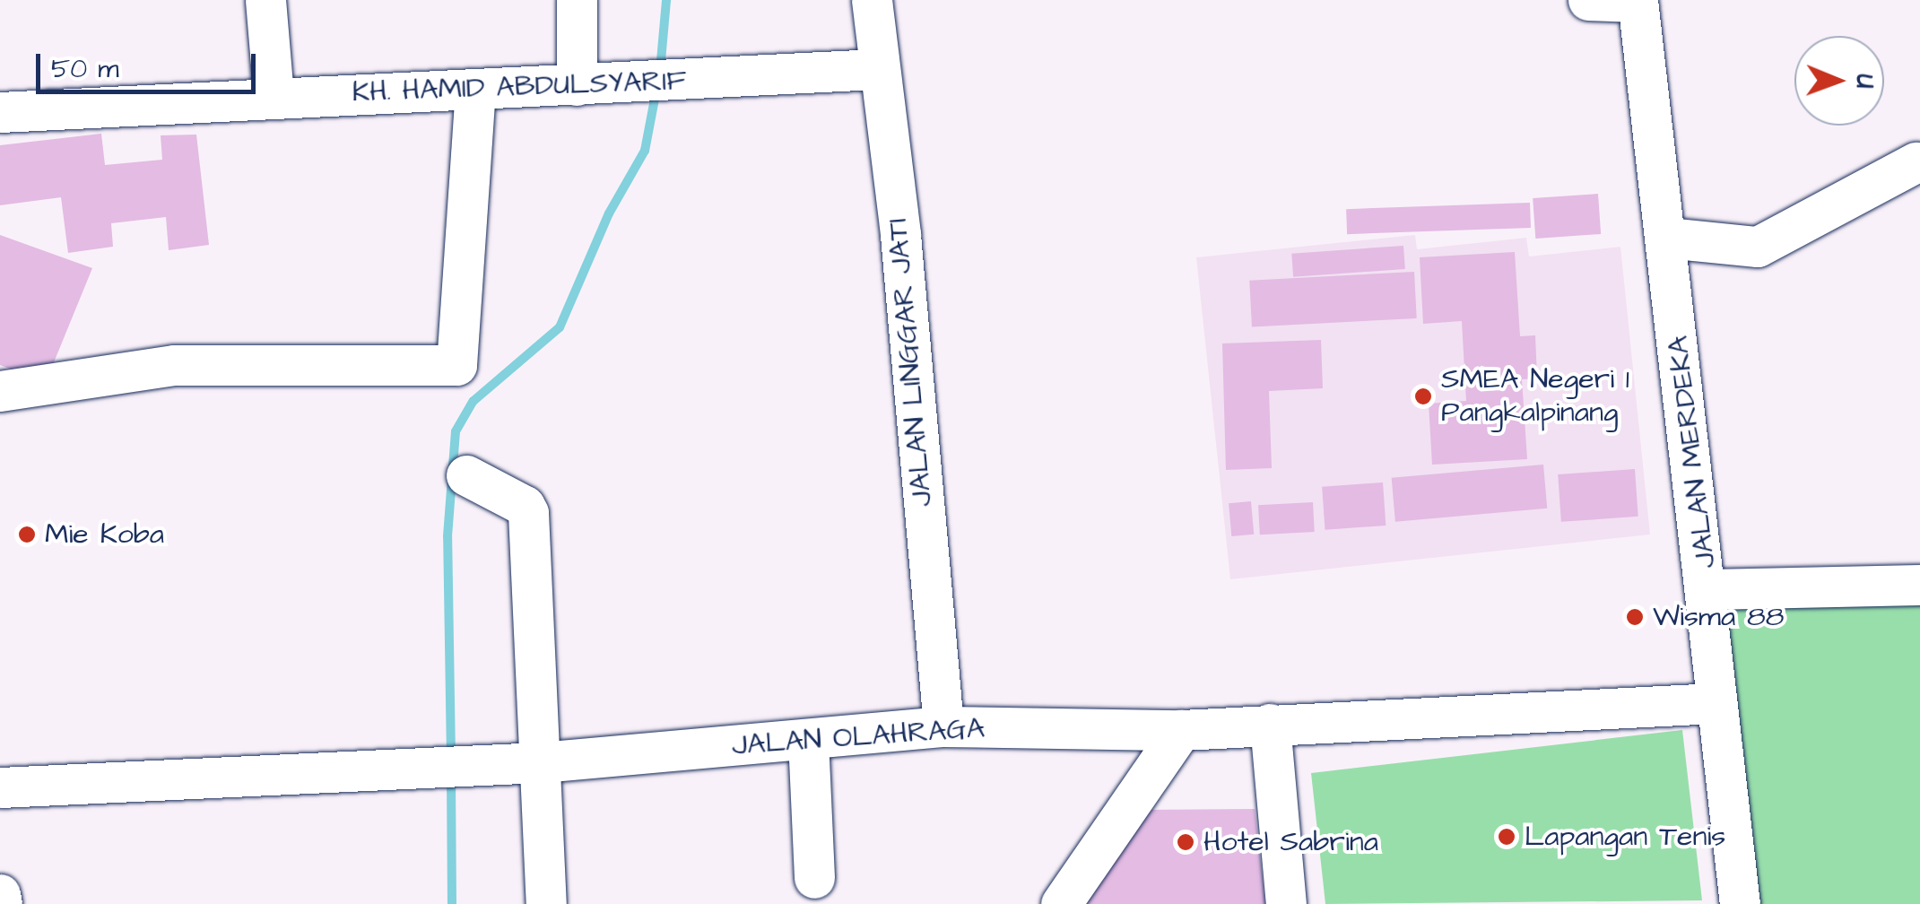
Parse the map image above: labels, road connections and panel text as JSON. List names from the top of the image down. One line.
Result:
{"streets":{"street":["KH. HAMID ABDULSYARIF","JALAN LINGGAR JATI","JALAN MERDEKA","JALAN OLAHRAGA"]},"crossings":[["KH. HAMID ABDULSYARIF","JALAN LINGGAR JATI"],["JALAN LINGGAR JATI","JALAN OLAHRAGA"],["JALAN MERDEKA","JALAN OLAHRAGA"]],"places":["SMEA Negeri 1 Pangkalpinang","Mie Koba","Wisma 88","Lapangan Tenis","Hotel Sabrina"],"scale_bar":"50 m","north":"right"}
